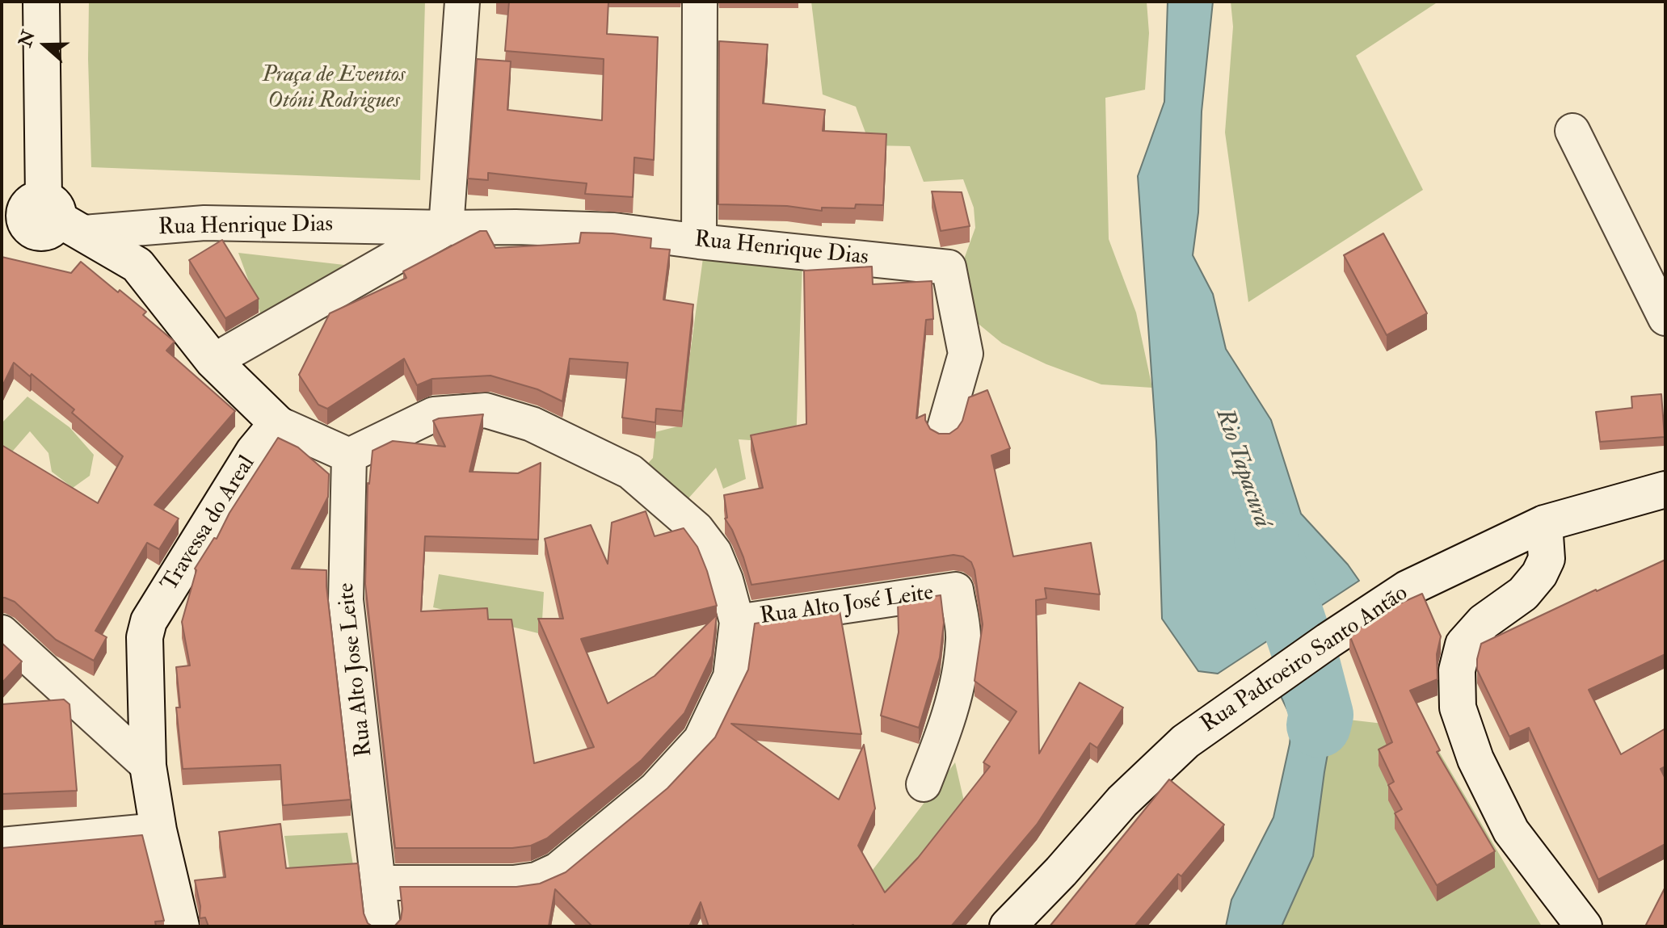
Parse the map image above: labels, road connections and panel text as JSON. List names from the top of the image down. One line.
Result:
{"streets":{"main road":["Travessa do Areal","Rua Padroeiro Santo Antão"],"street":["Rua Henrique Dias","Rua Alto José Leite","Rua Alto Jose Leite"]},"water":["Rio Tapacurá"],"parks":["Praça de Eventos Otóni Rodrigues"],"north":"left"}
